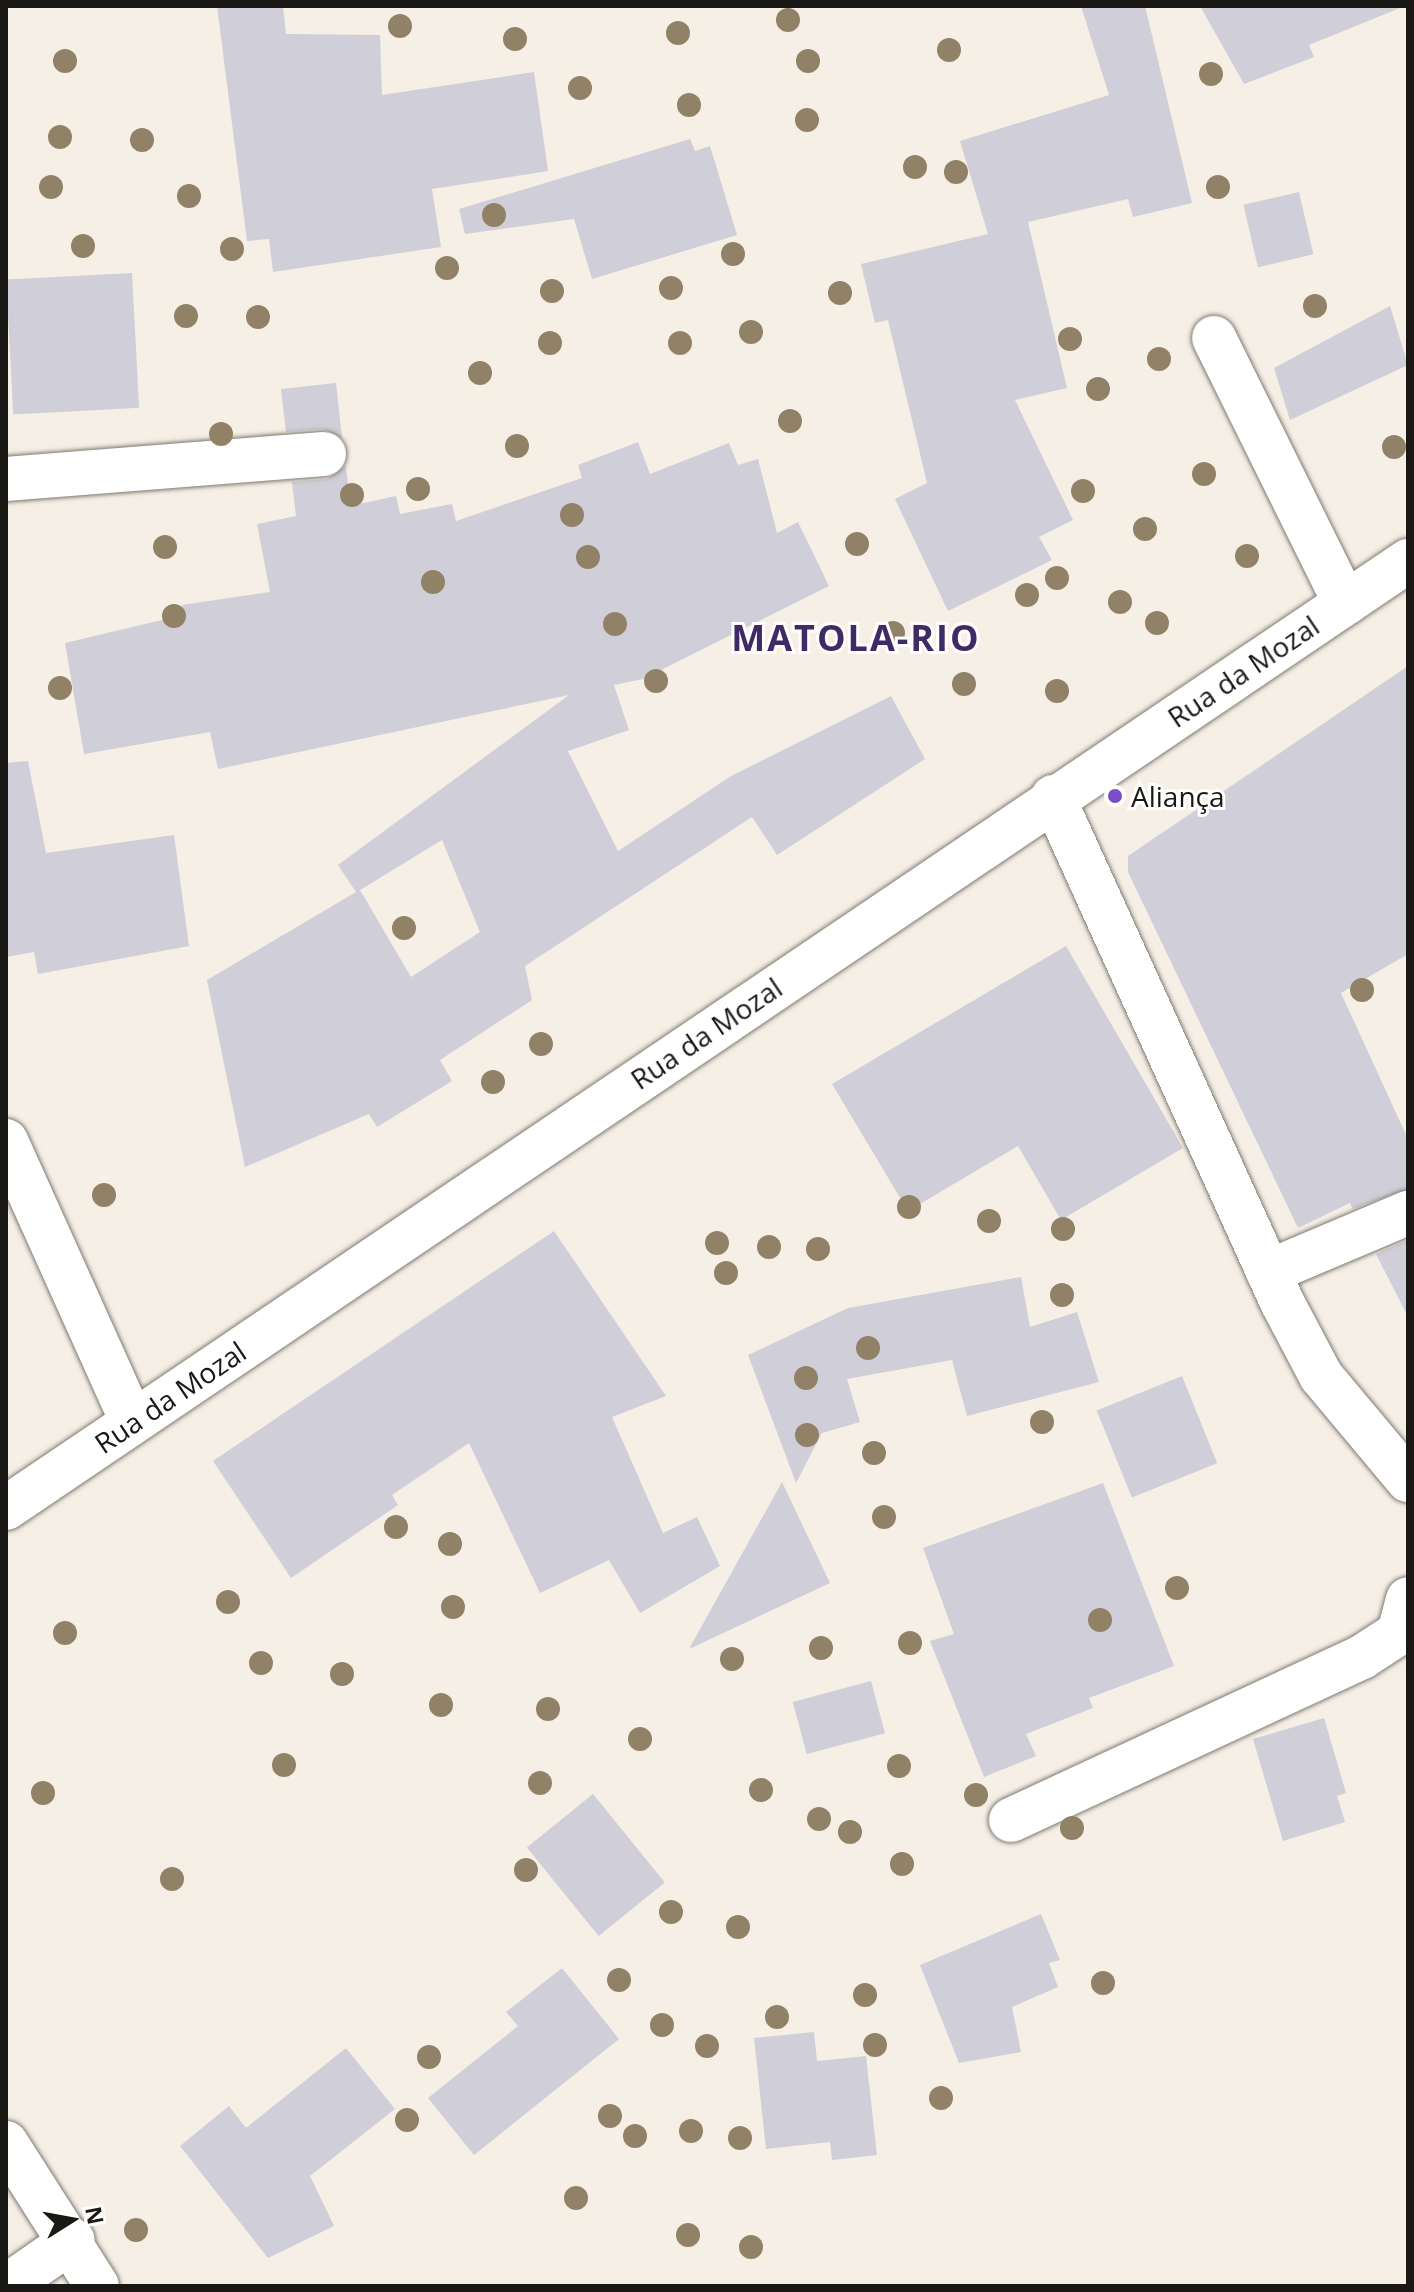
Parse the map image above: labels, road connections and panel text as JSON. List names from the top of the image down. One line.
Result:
{"streets":{"street":["Rua da Mozal"]},"districts":["MATOLA-RIO"],"places":["Aliança"],"north":"right"}
